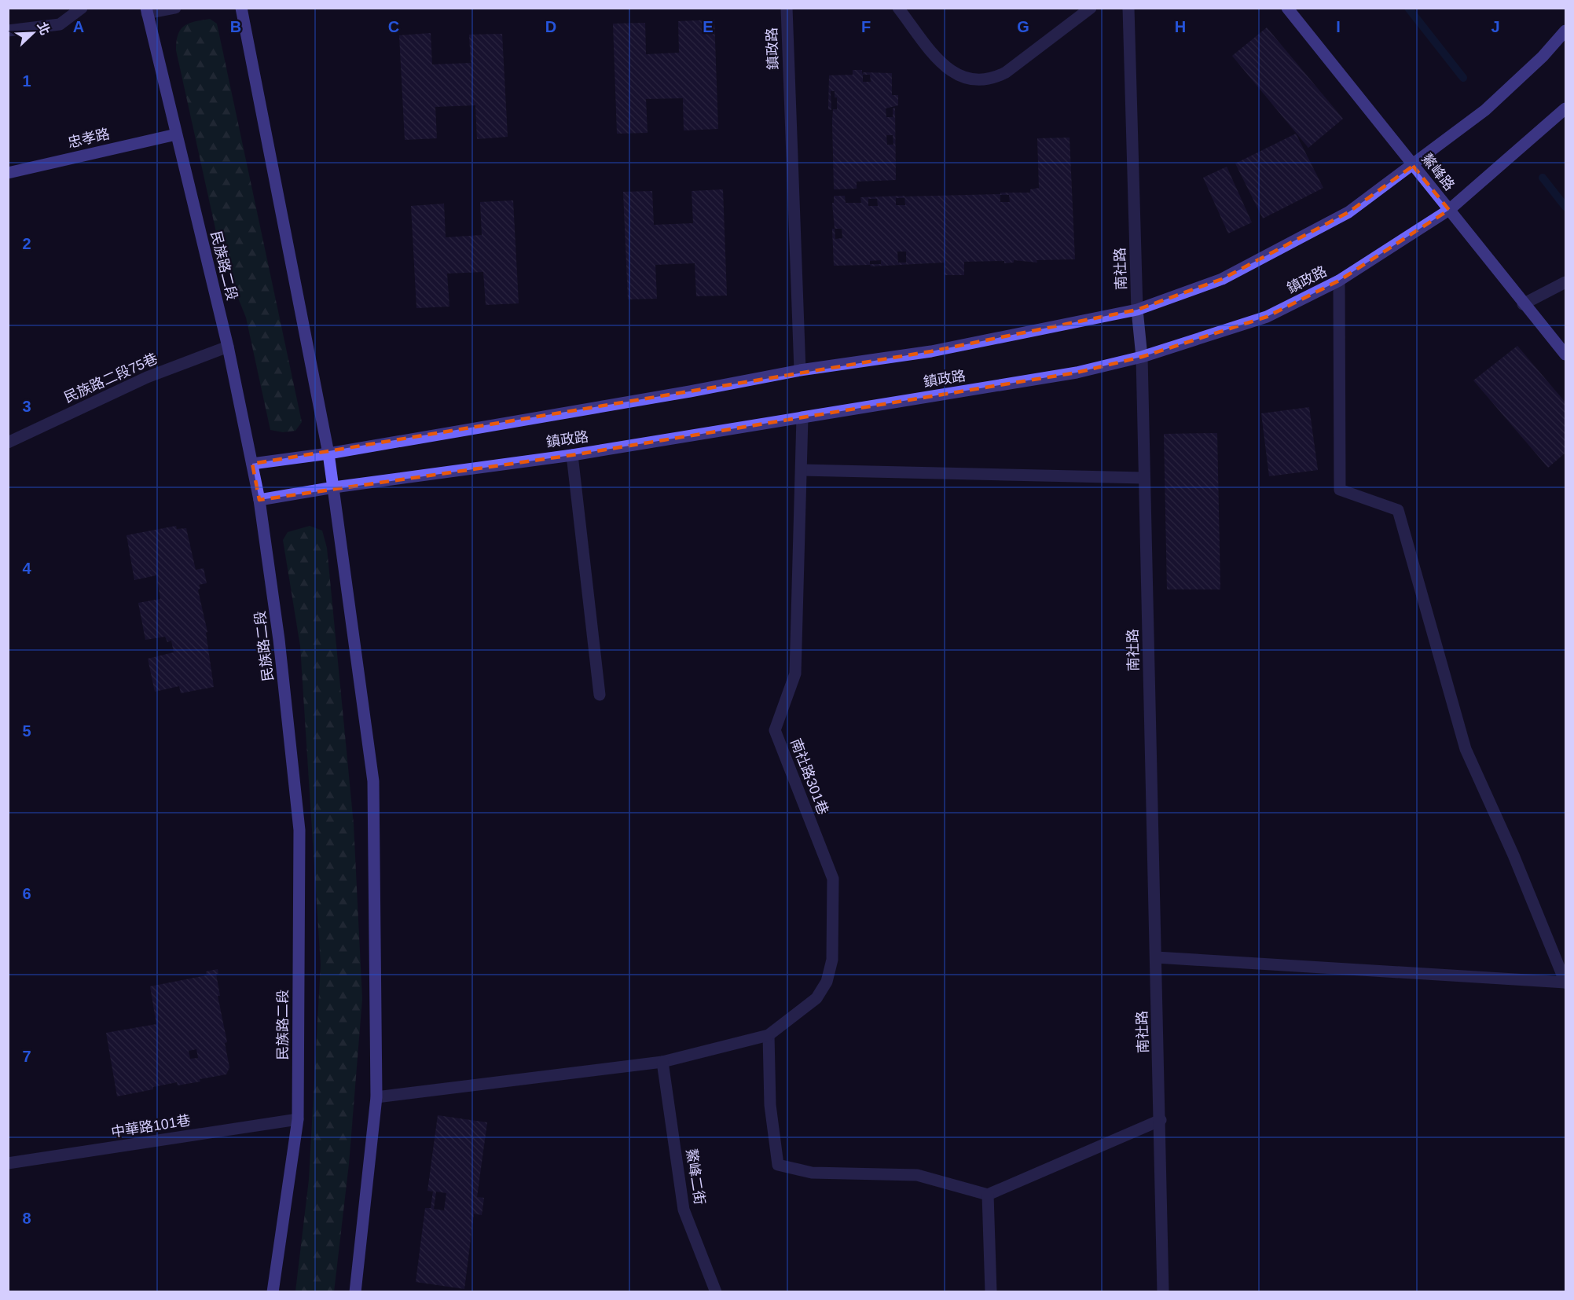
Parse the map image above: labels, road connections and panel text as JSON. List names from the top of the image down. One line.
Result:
{"streets":{"street":["鎮政路","忠孝路","鰲峰路","民族路二段","南社路","民族路二段75巷","南社路301巷","中華路101巷","鰲峰二街"]},"crossings":[["鎮政路","鰲峰路"],["鎮政路","民族路二段"],["鎮政路","南社路"],["鎮政路","南社路301巷"],["忠孝路","民族路二段"],["民族路二段","民族路二段75巷"],["民族路二段","中華路101巷"]],"north":"top right","grid":{"columns":["A","B","C","D","E","F","G","H","I","J"],"rows":["1","2","3","4","5","6","7","8"]}}
